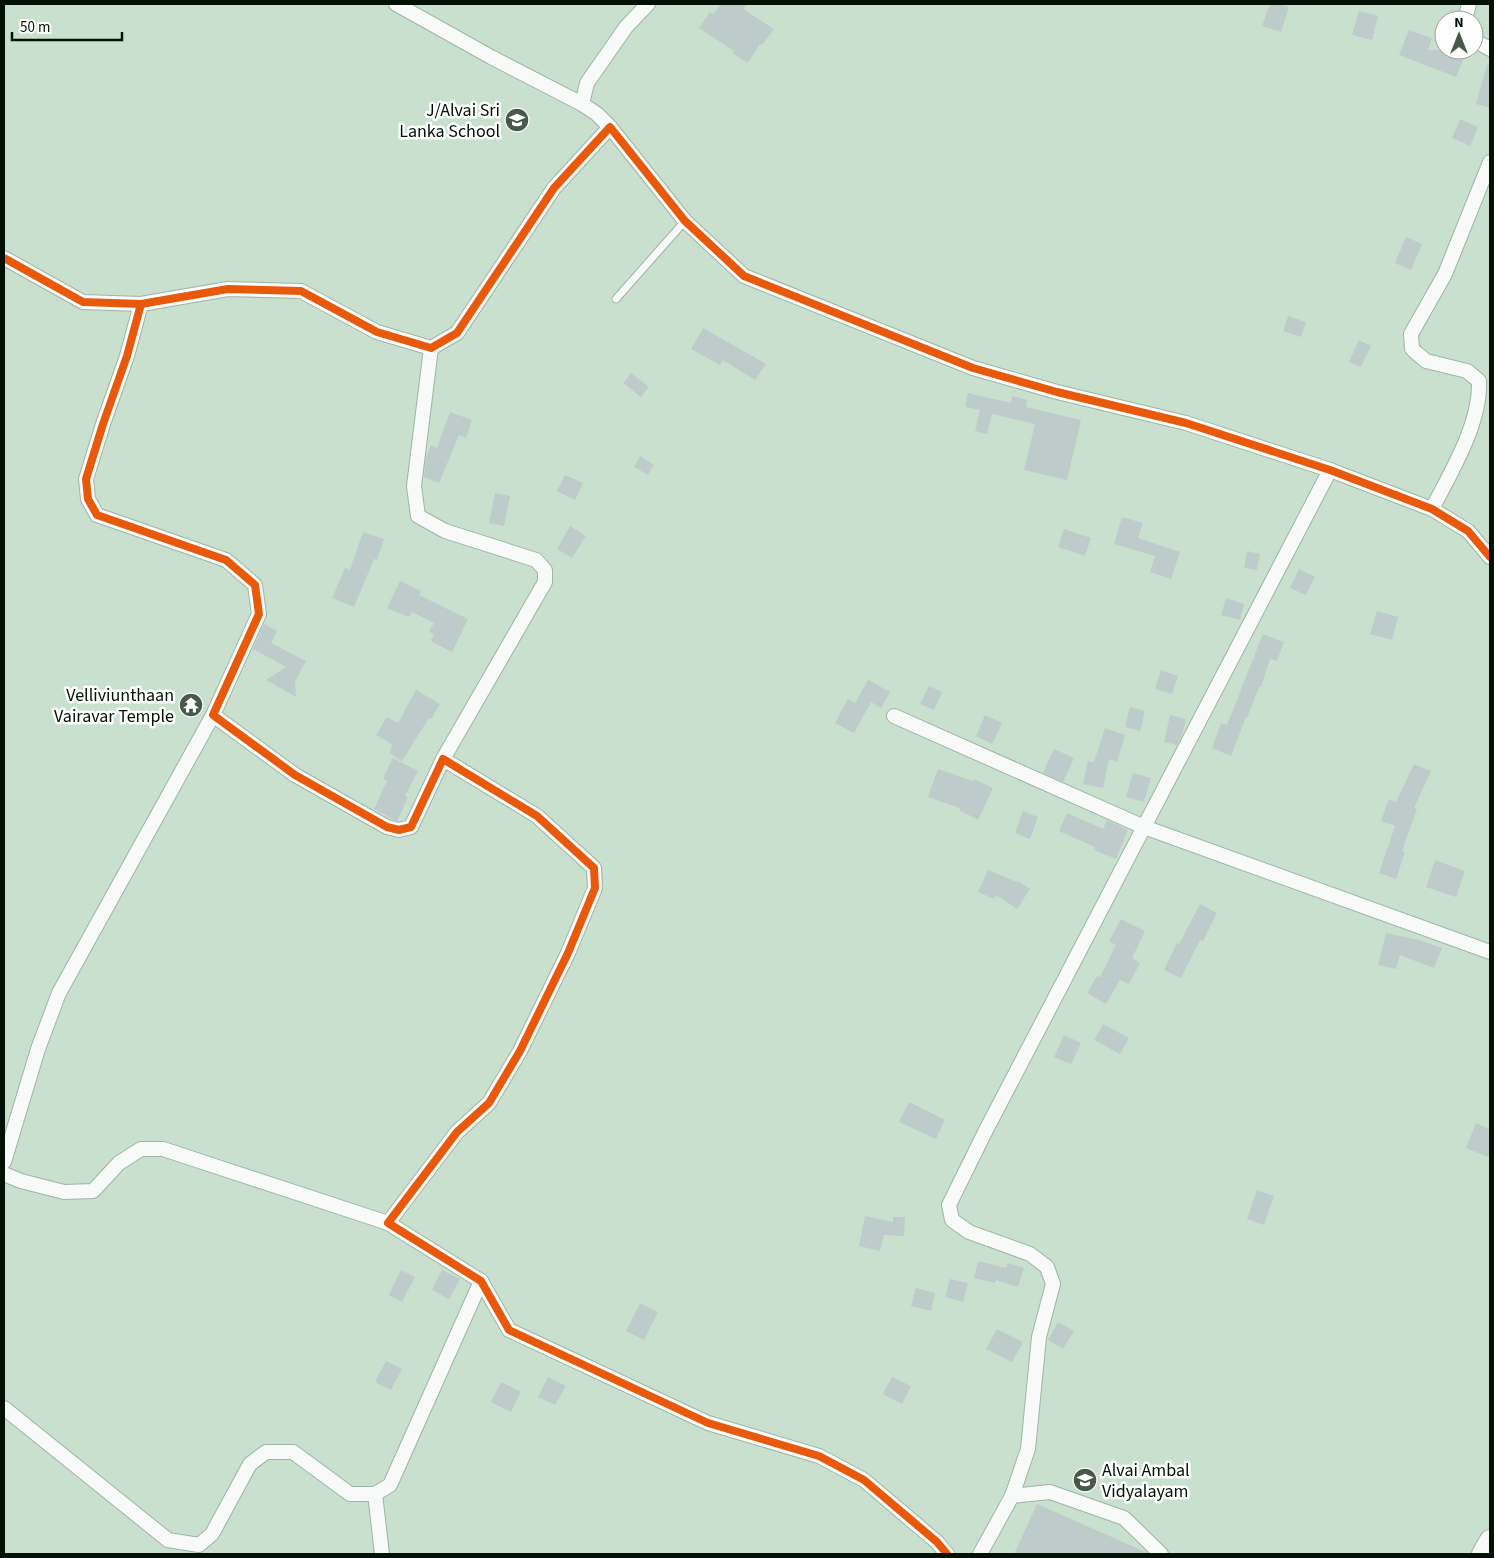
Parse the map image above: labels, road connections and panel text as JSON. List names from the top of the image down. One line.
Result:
{"places":{"school or university":["J/Alvai Sri Lanka School","Alvai Ambal Vidyalayam"],"temple":["Velliviunthaan Vairavar Temple"]},"scale_bar":"50 m","north":"top"}
